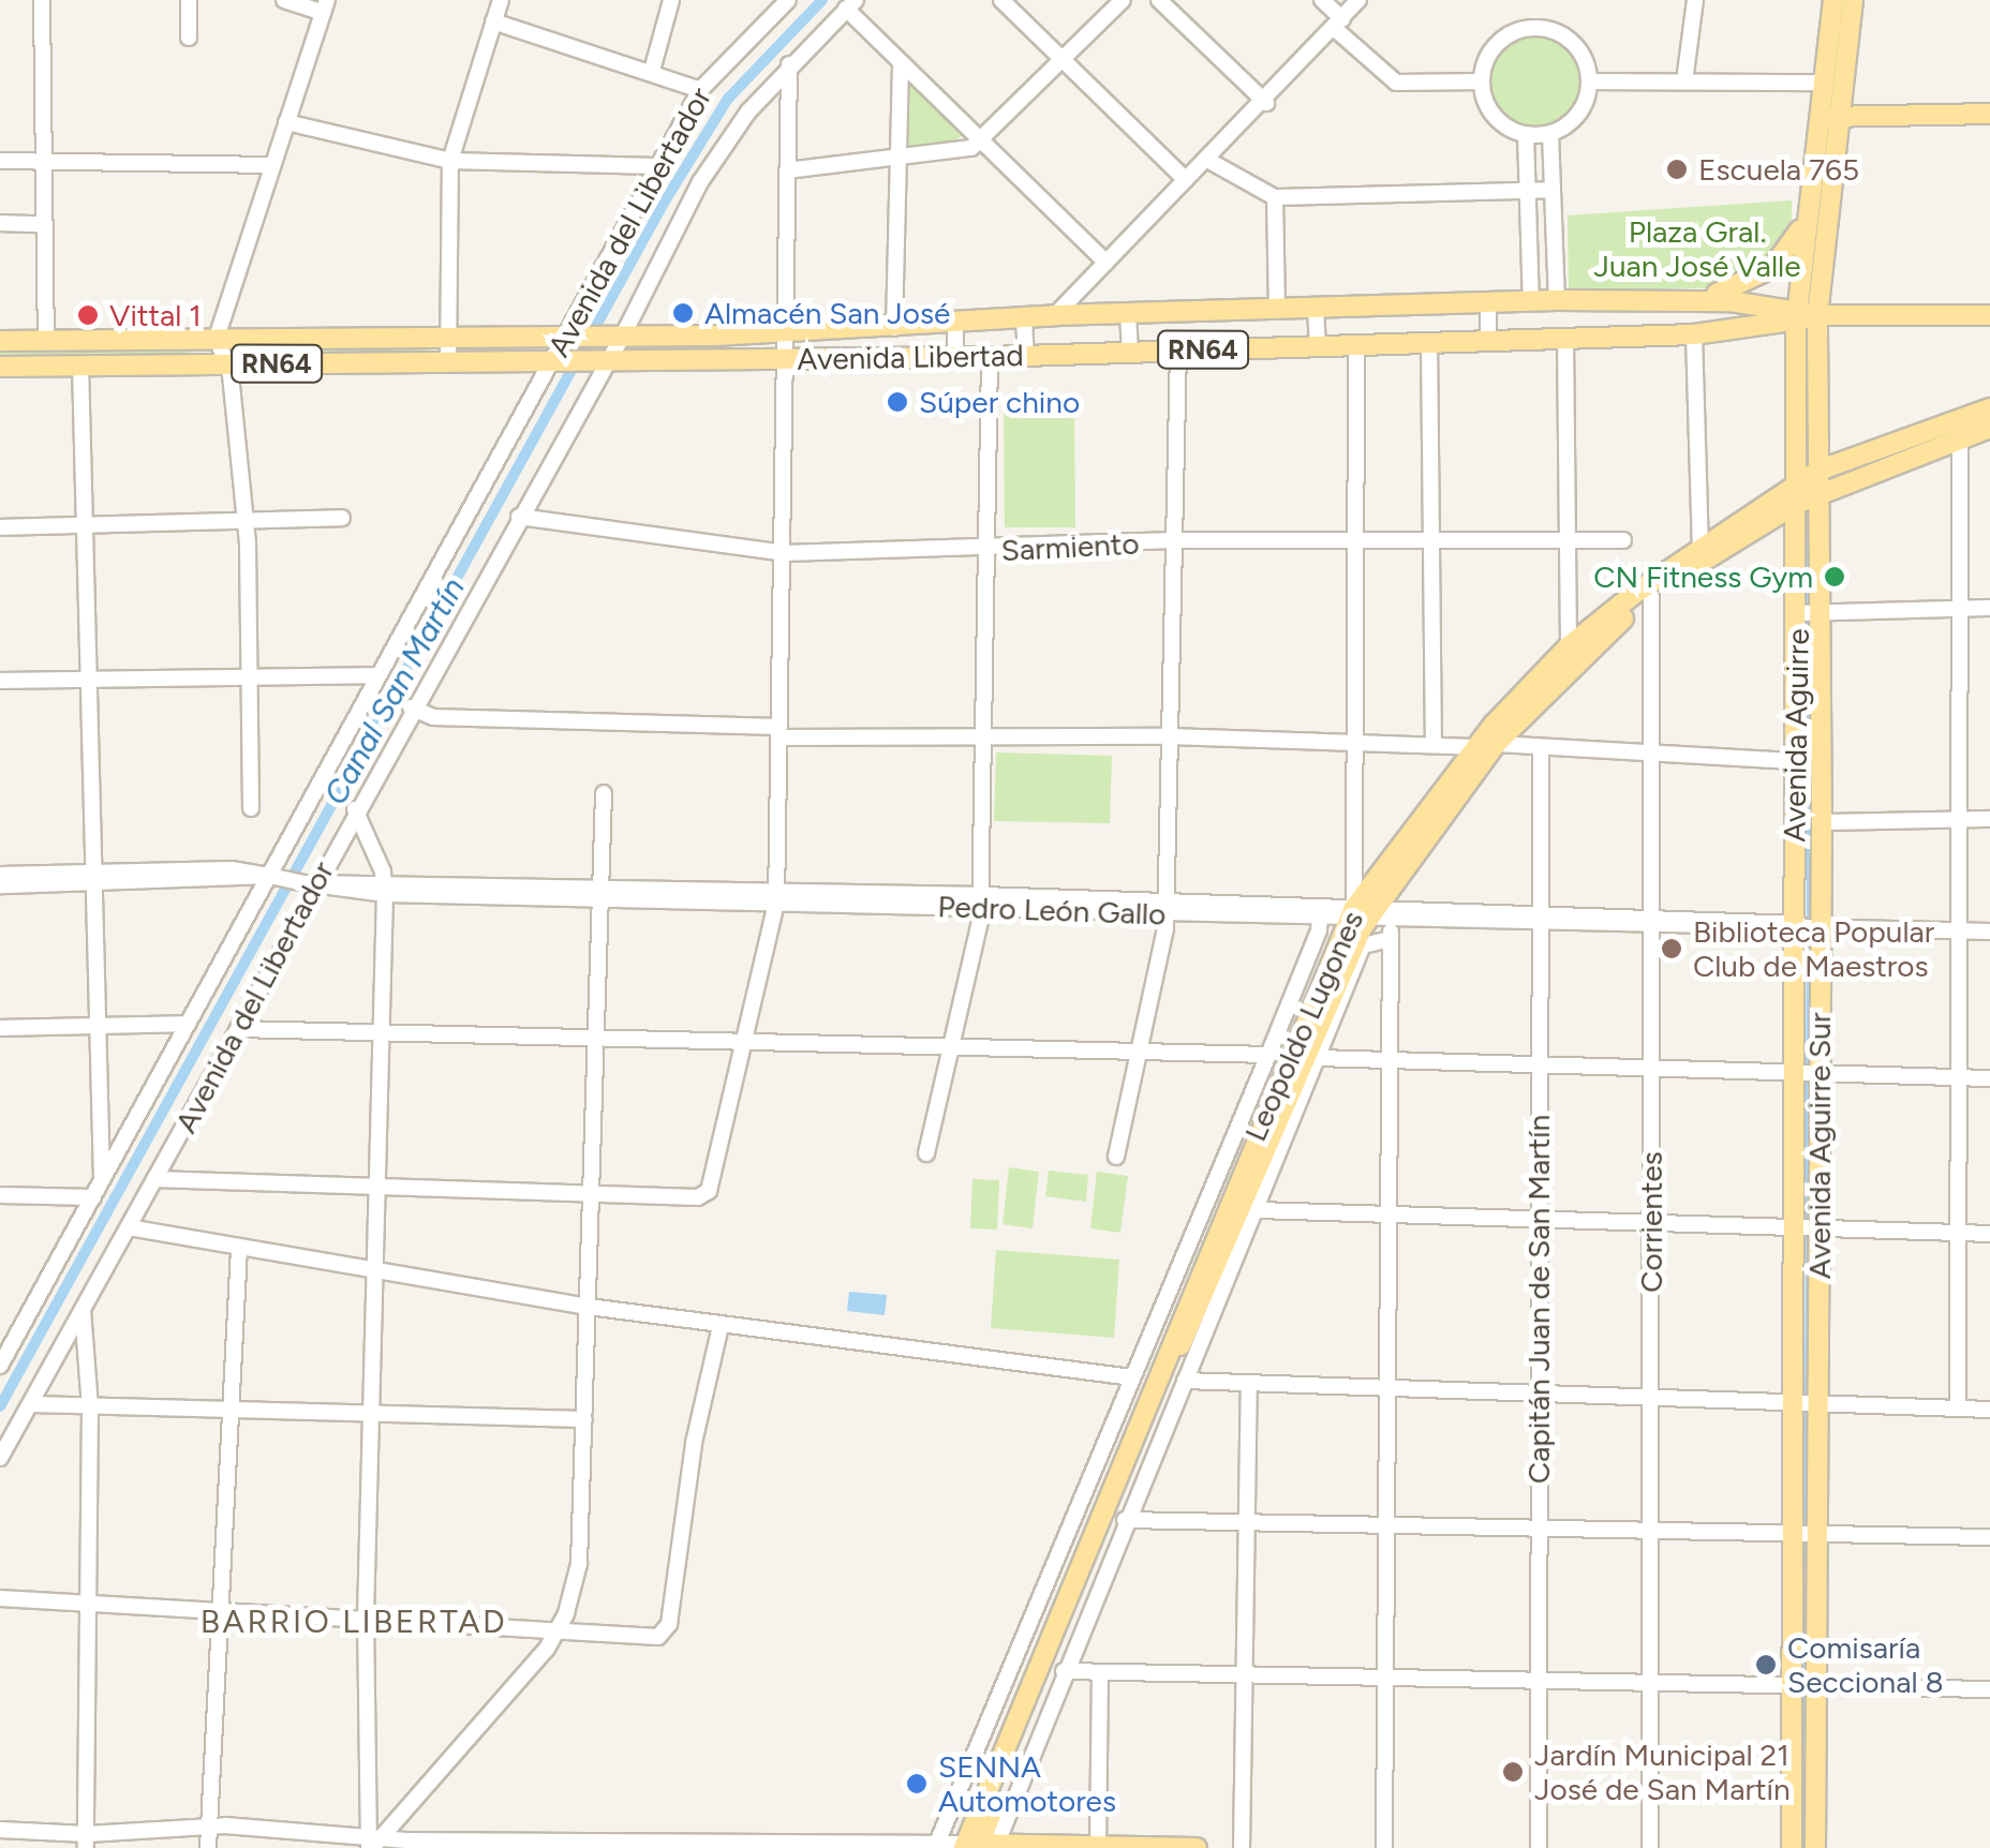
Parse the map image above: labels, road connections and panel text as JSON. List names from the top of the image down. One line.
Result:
{"streets":{"main road":["RN64","Avenida Libertad","Avenida Aguirre","Leopoldo Lugones","Avenida Aguirre Sur"],"street":["Avenida del Libertador","Sarmiento","Pedro León Gallo","Corrientes","Capitán Juan de San Martín"]},"crossings":[["Avenida del Libertador","Avenida Libertad"],["Avenida del Libertador","Sarmiento"],["Avenida del Libertador","Pedro León Gallo"],["Avenida Libertad","Avenida Aguirre Sur"],["Avenida Aguirre","Pedro León Gallo"],["Avenida Aguirre","Leopoldo Lugones"],["Avenida Aguirre","Avenida Aguirre Sur"],["Pedro León Gallo","Leopoldo Lugones"],["Pedro León Gallo","Avenida Aguirre Sur"],["Pedro León Gallo","Corrientes"],["Pedro León Gallo","Capitán Juan de San Martín"],["Leopoldo Lugones","Avenida Aguirre Sur"],["Leopoldo Lugones","Corrientes"]],"districts":["BARRIO LIBERTAD"],"water":["Canal San Martín"],"parks":["Plaza Gral. Juan José Valle"],"places":["Escuela 765","Almacén San José","Vittal 1","Súper chino","CN Fitness Gym","Biblioteca Popular Club de Maestros","Comisaría Seccional 8","Jardín Municipal 21 José de San Martín","SENNA Automotores"]}
